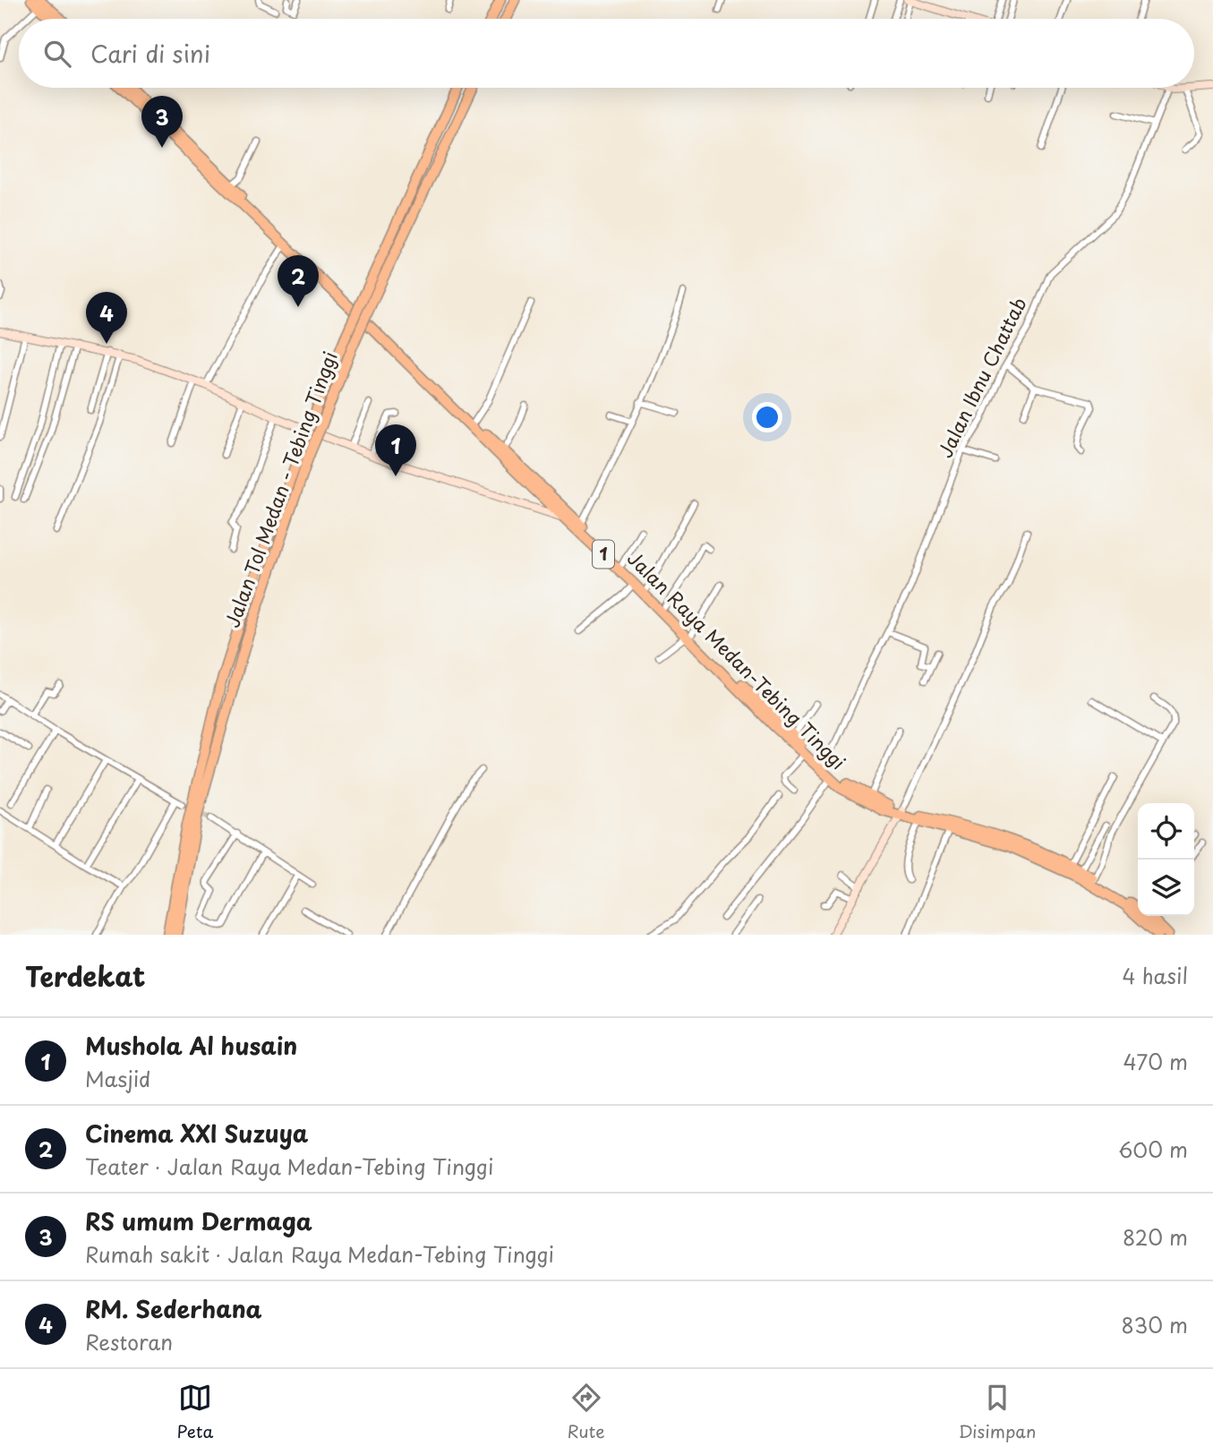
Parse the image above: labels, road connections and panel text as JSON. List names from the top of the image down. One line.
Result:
{"streets":{"highway":["Jalan Tol Medan - Tebing Tinggi","1","Jalan Raya Medan-Tebing Tinggi"],"street":["Jalan Ibnu Chattab"]},"crossings":[["Jalan Ibnu Chattab","Jalan Raya Medan-Tebing Tinggi"]],"page":{"search":"Cari di sini","pins":["3","2","4","1"],"heading":["Terdekat","4 hasil"],"list":[{"mark":"1","name":"Mushola Al husain","note":"Masjid","value":"470 m"},{"mark":"2","name":"Cinema XXI Suzuya","note":"Teater · Jalan Raya Medan-Tebing Tinggi","value":"600 m"},{"mark":"3","name":"RS umum Dermaga","note":"Rumah sakit · Jalan Raya Medan-Tebing Tinggi","value":"820 m"},{"mark":"4","name":"RM. Sederhana","note":"Restoran","value":"830 m"}],"nav":["Peta","Rute","Disimpan"]}}
